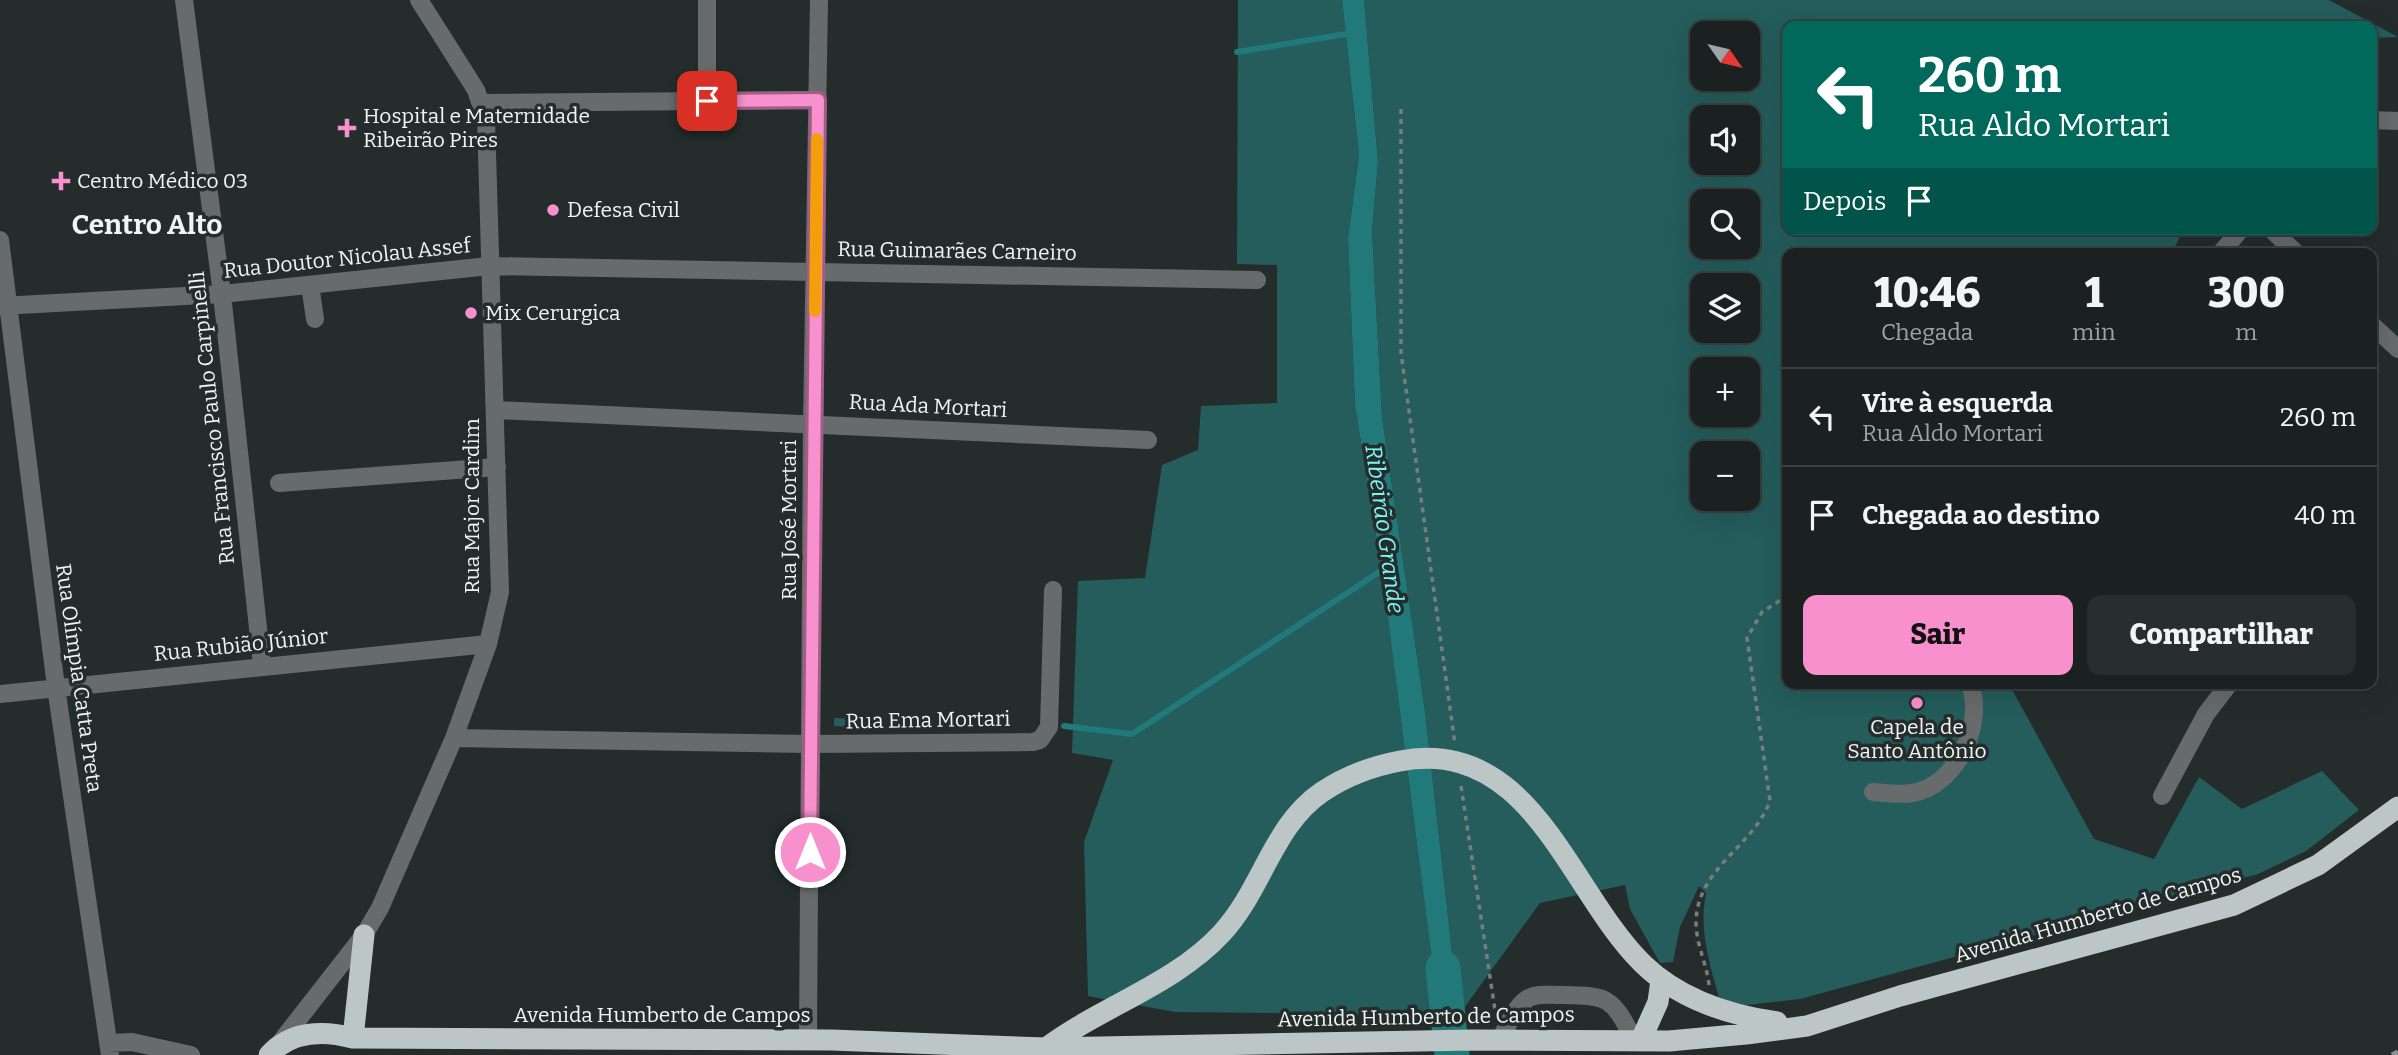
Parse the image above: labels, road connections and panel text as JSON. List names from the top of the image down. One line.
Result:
{"streets":{"highway":["Avenida Humberto de Campos"],"street":["Rua Guimarães Carneiro","Rua Doutor Nicolau Assef","Rua Ada Mortari","Rua Francisco Paulo Carpinelli","Rua Major Cardim","Rua José Mortari","Rua Rubião Júnior","Rua Olímpia Catta Preta","Rua Ema Mortari"]},"crossings":[["Rua Guimarães Carneiro","Rua Doutor Nicolau Assef"],["Rua Guimarães Carneiro","Rua Major Cardim"],["Rua Guimarães Carneiro","Rua José Mortari"],["Rua Doutor Nicolau Assef","Rua Francisco Paulo Carpinelli"],["Rua Doutor Nicolau Assef","Rua Major Cardim"],["Rua Doutor Nicolau Assef","Rua Olímpia Catta Preta"],["Rua Ada Mortari","Rua Major Cardim"],["Rua Ada Mortari","Rua José Mortari"],["Rua Francisco Paulo Carpinelli","Rua Rubião Júnior"],["Rua Major Cardim","Rua Rubião Júnior"],["Rua Major Cardim","Rua Ema Mortari"],["Rua Major Cardim","Avenida Humberto de Campos"],["Rua José Mortari","Rua Ema Mortari"],["Rua José Mortari","Avenida Humberto de Campos"],["Rua Rubião Júnior","Rua Olímpia Catta Preta"]],"districts":["Centro Alto"],"water":["Ribeirão Grande"],"places":{"health":["Hospital e Maternidade Ribeirão Pires","Centro Médico 03"],"other":["Defesa Civil","Mix Cerurgica","Capela de Santo Antônio"]},"north":"bottom right","page":{"map_buttons":["+","−"],"turn":["260 m","Rua Aldo Mortari"],"then":"Depois","eta":["10:46","Chegada","1","min","300","m"],"list":[{"name":"Vire à esquerda","note":"Rua Aldo Mortari","value":"260 m"},{"name":"Chegada ao destino","value":"40 m"}],"buttons":["Sair","Compartilhar"]}}
